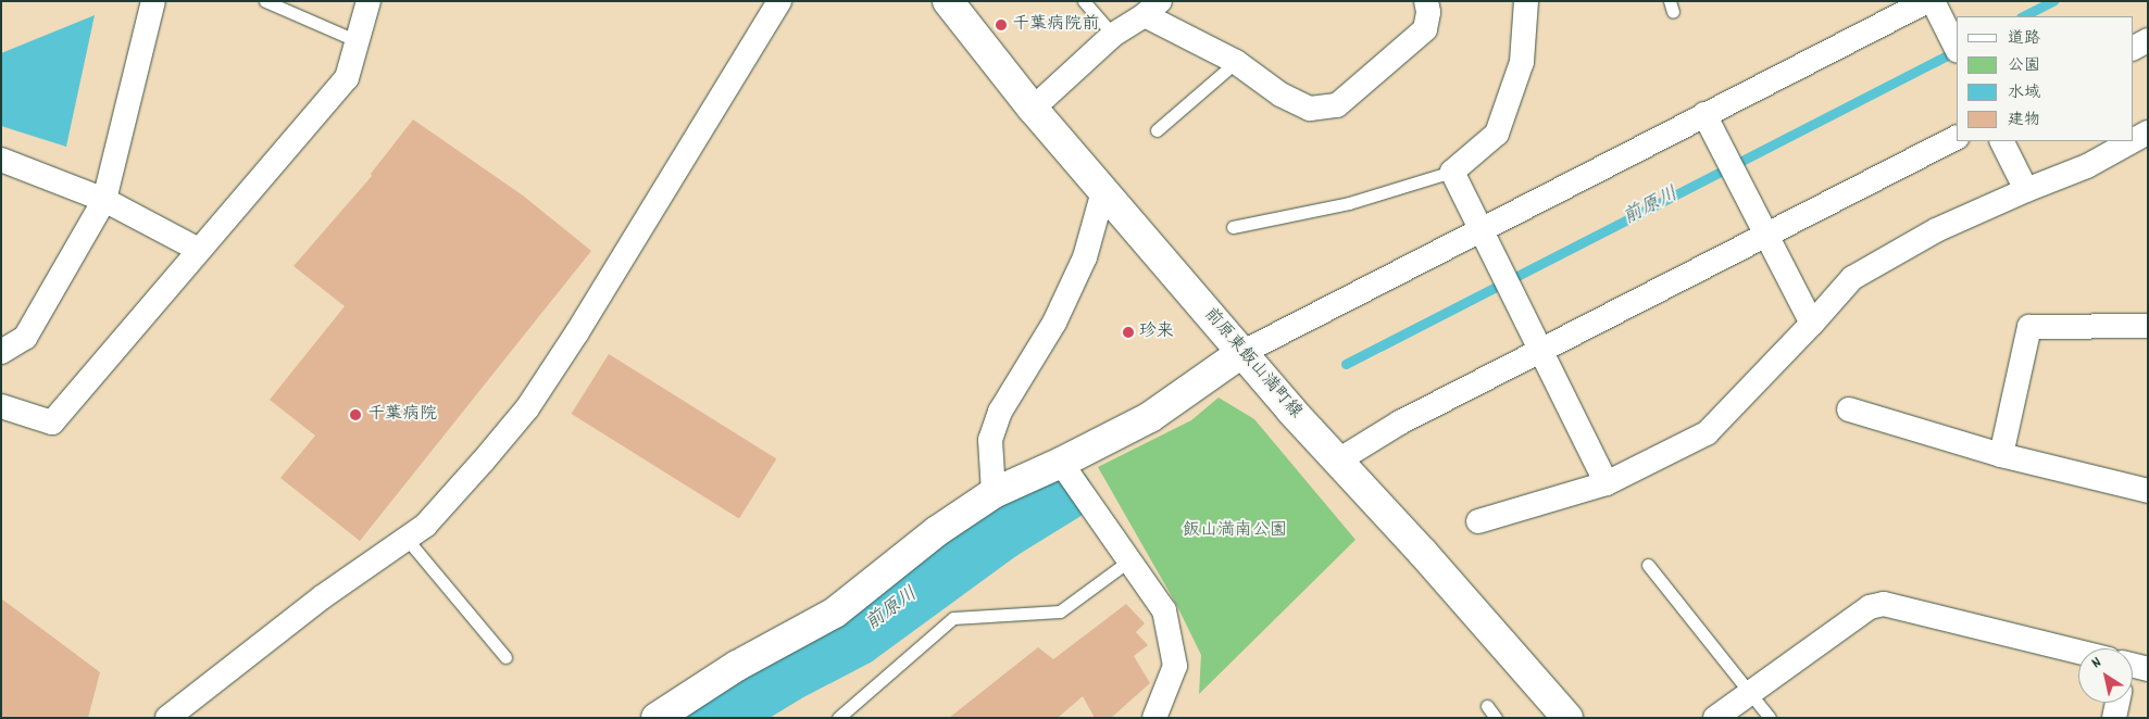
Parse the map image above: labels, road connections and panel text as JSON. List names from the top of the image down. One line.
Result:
{"streets":{"street":["前原東飯山満町線"]},"water":["前原川"],"parks":["飯山満南公園"],"places":["千葉病院前","珍来","千葉病院"],"legend":["道路","公園","水域","建物"],"north":"top left"}
